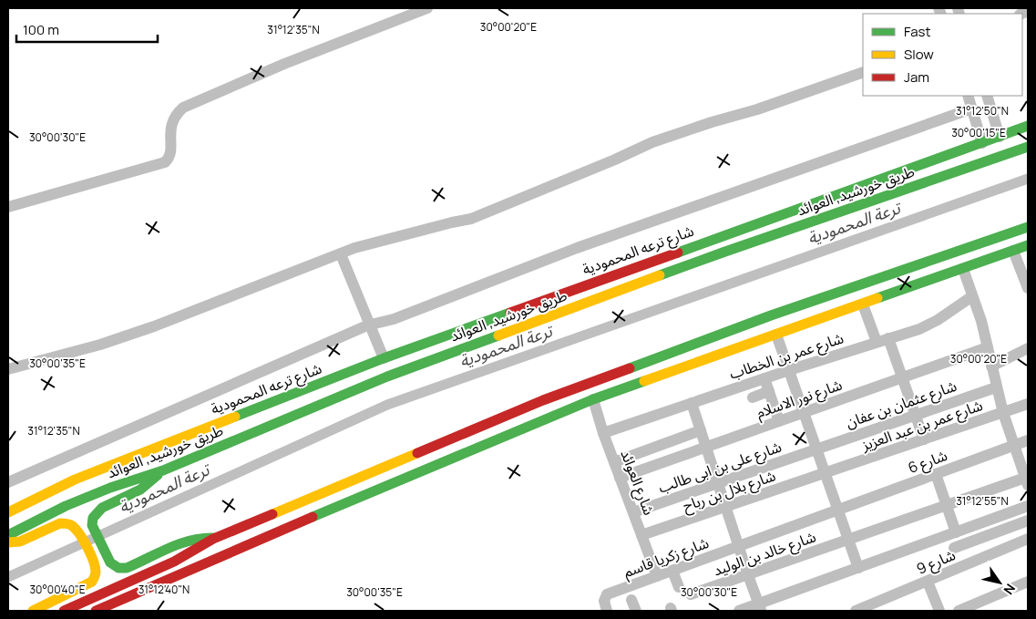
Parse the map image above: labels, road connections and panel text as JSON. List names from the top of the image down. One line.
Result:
{"streets":{"main road":["طريق خورشيد, العوائد","شارع ترعه المحمودية"],"street":["شارع عمر بن الخطاب","شارع نور الاسلام","شارع عثمان بن عفان","شارع عمر بن عبد العزيز","شارع 6","شارع على بن ابى طالب","شارع العوائد","شارع بلال بن رباح","شارع خالد بن الوليد","شارع زكريا قاسم","شارع 9"]},"crossings":[["شارع عمر بن الخطاب","شارع العوائد"],["شارع نور الاسلام","شارع العوائد"],["شارع عثمان بن عفان","شارع على بن ابى طالب"],["شارع عمر بن عبد العزيز","شارع بلال بن رباح"],["شارع 6","شارع زكريا قاسم"],["شارع على بن ابى طالب","شارع العوائد"],["شارع العوائد","شارع بلال بن رباح"],["شارع العوائد","شارع زكريا قاسم"]],"water":["ترعة المحمودية"],"legend":["Fast","Slow","Jam"],"scale_bar":"100 m","north":"bottom right","coordinates":["30°00'20\"E","31°12'35\"N","31°12'50\"N","30°00'15\"E","30°00'30\"E","30°00'35\"E","31°12'55\"N","31°12'40\"N","30°00'40\"E"]}
